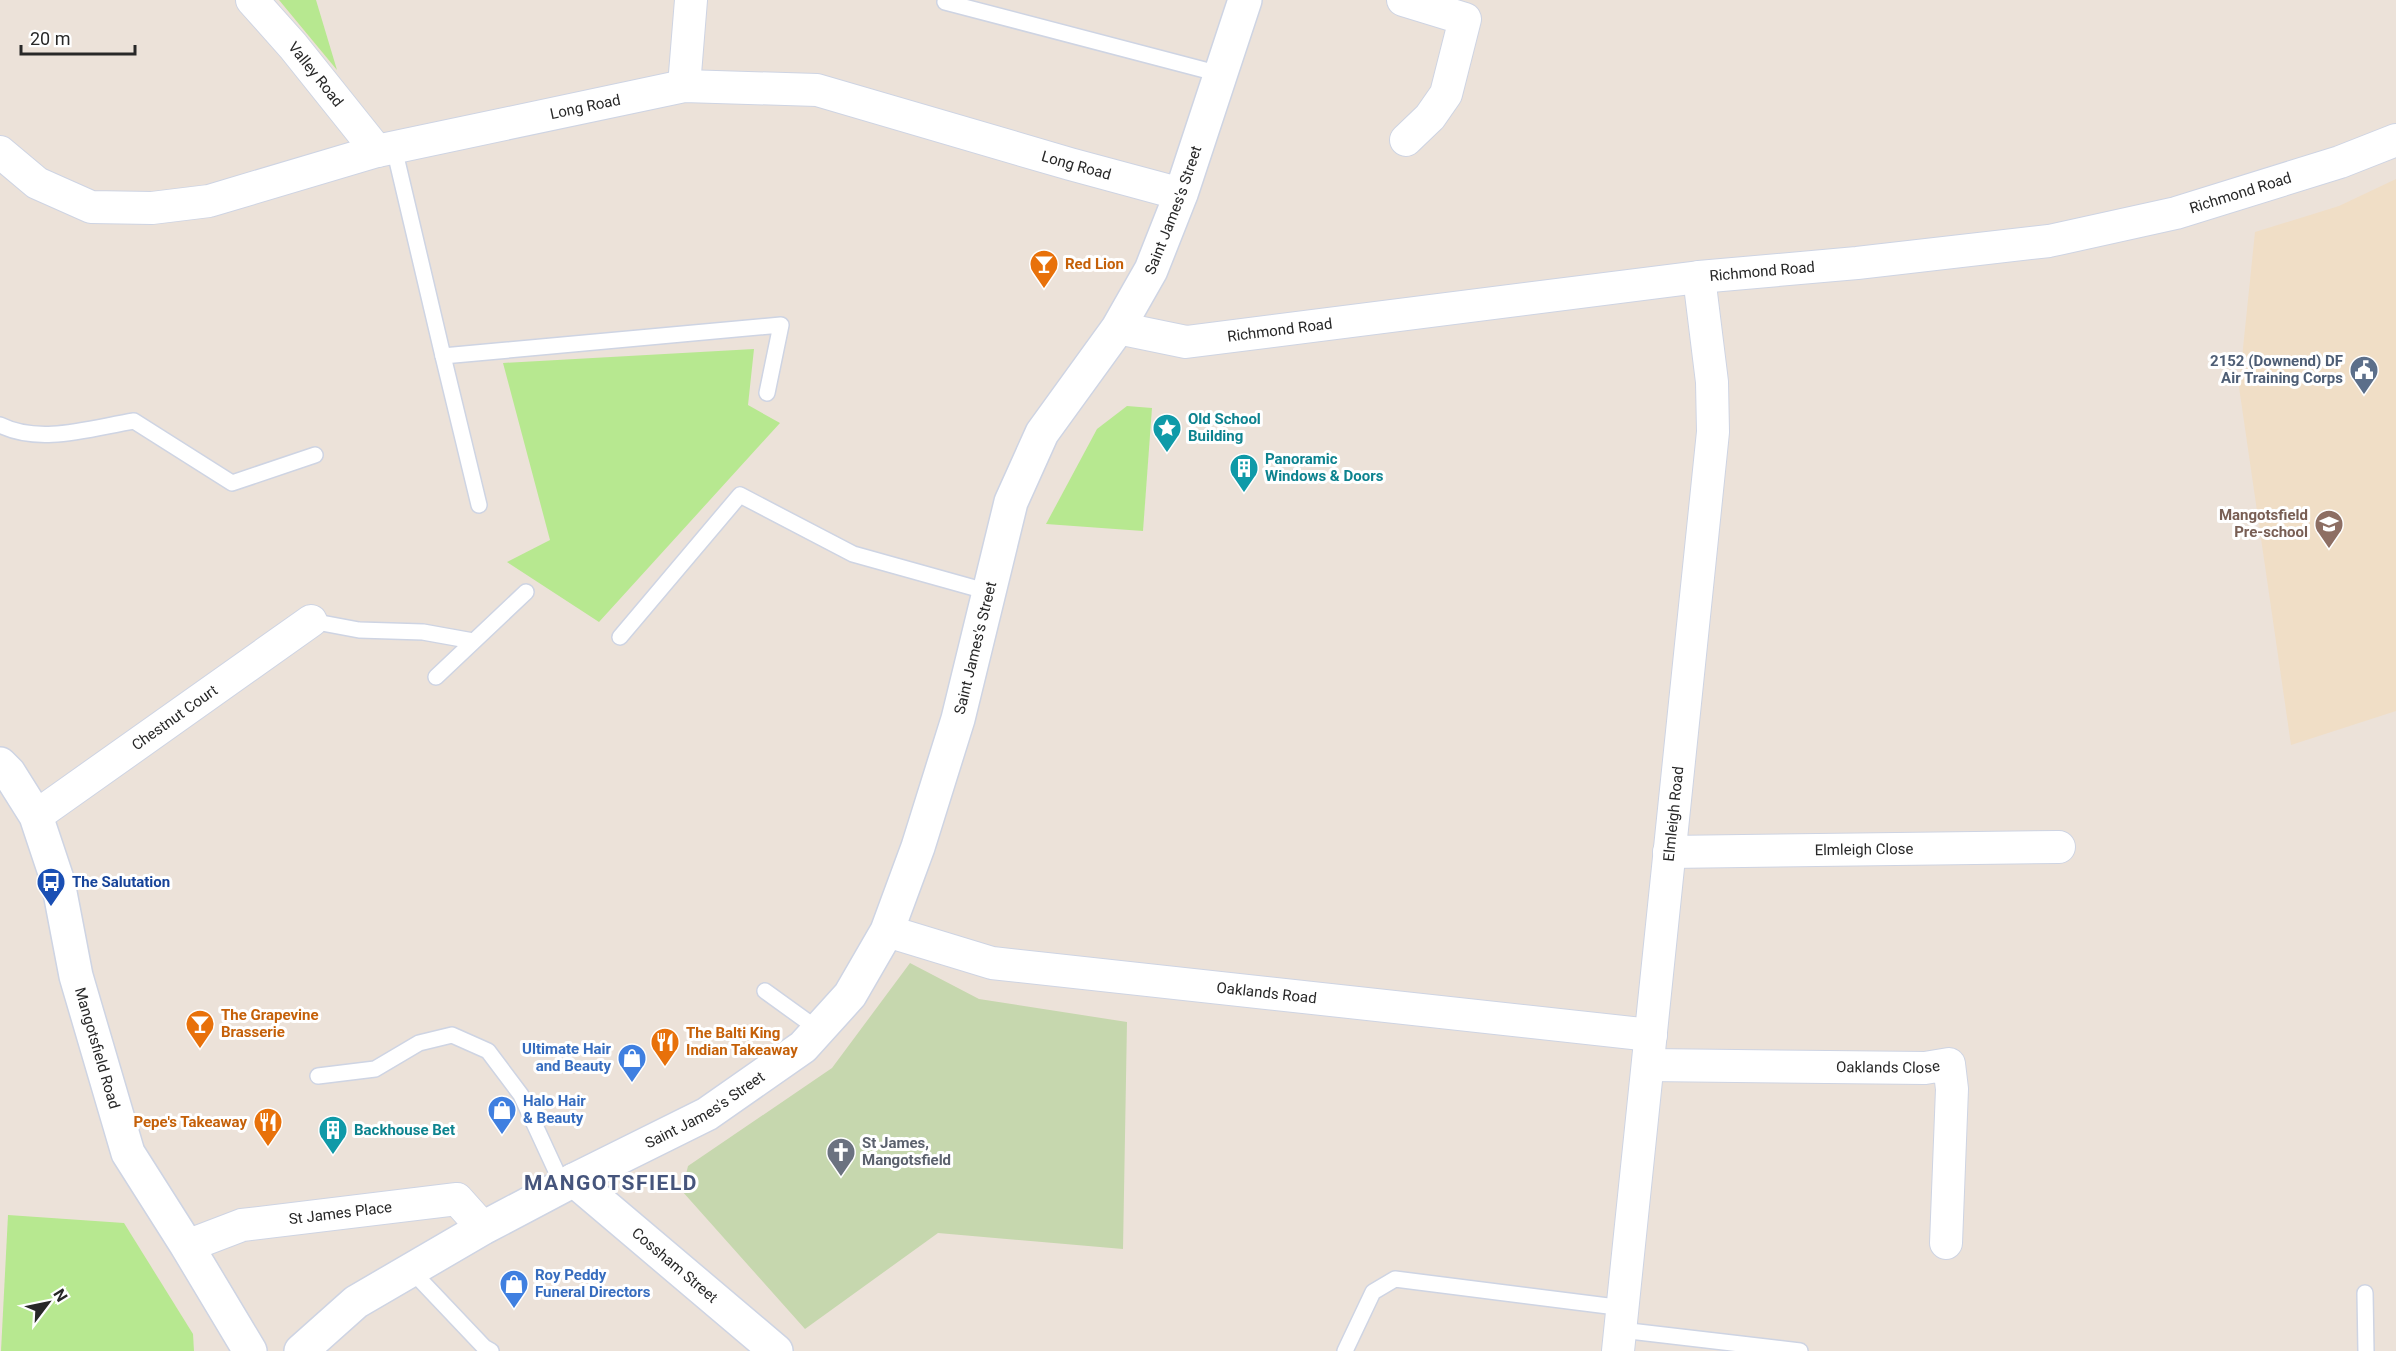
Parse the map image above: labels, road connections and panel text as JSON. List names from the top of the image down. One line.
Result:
{"streets":{"street":["Valley Road","Long Road","Richmond Road","Saint James's Street","Chestnut Court","Elmleigh Road","Elmleigh Close","Oaklands Road","Mangotsfield Road","Oaklands Close","St James Place","Cossham Street"]},"crossings":[["Valley Road","Long Road"],["Long Road","Saint James's Street"],["Richmond Road","Saint James's Street"],["Richmond Road","Elmleigh Road"],["Saint James's Street","Oaklands Road"],["Saint James's Street","St James Place"],["Saint James's Street","Cossham Street"],["Chestnut Court","Mangotsfield Road"],["Elmleigh Road","Elmleigh Close"],["Elmleigh Road","Oaklands Road"],["Elmleigh Road","Oaklands Close"],["Oaklands Road","Oaklands Close"],["Mangotsfield Road","St James Place"]],"districts":["MANGOTSFIELD"],"places":{"bar":["Red Lion","The Grapevine Brasserie"],"public building":["2152 (Downend) DF Air Training Corps"],"place":["Old School Building"],"building":["Panoramic Windows & Doors","Backhouse Bet"],"school or university":["Mangotsfield Pre-school"],"bus stop":["The Salutation"],"restaurant":["The Balti King Indian Takeaway","Pepe's Takeaway"],"shop":["Ultimate Hair and Beauty","Halo Hair & Beauty","Roy Peddy Funeral Directors"],"church":["St James, Mangotsfield"]},"scale_bar":"20 m","north":"top right"}
